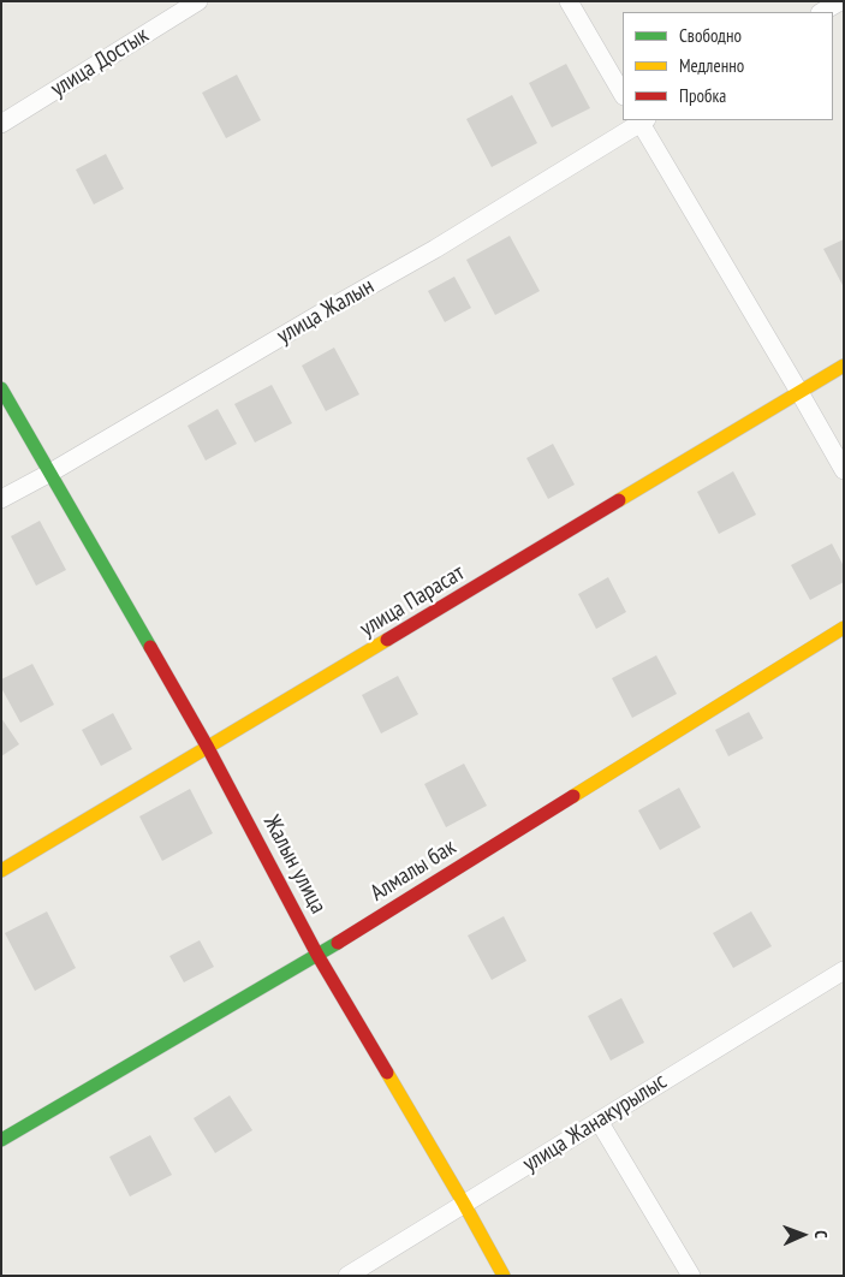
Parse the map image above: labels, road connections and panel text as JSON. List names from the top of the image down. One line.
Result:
{"streets":{"street":["улица Достык","улица Жалын","улица Парасат","Жалын улица","Алмалы бак","улица Жанакурылыс"]},"crossings":[["улица Жалын","Жалын улица"],["улица Парасат","Жалын улица"],["Жалын улица","Алмалы бак"],["Жалын улица","улица Жанакурылыс"]],"legend":["Свободно","Медленно","Пробка"],"north":"right"}
